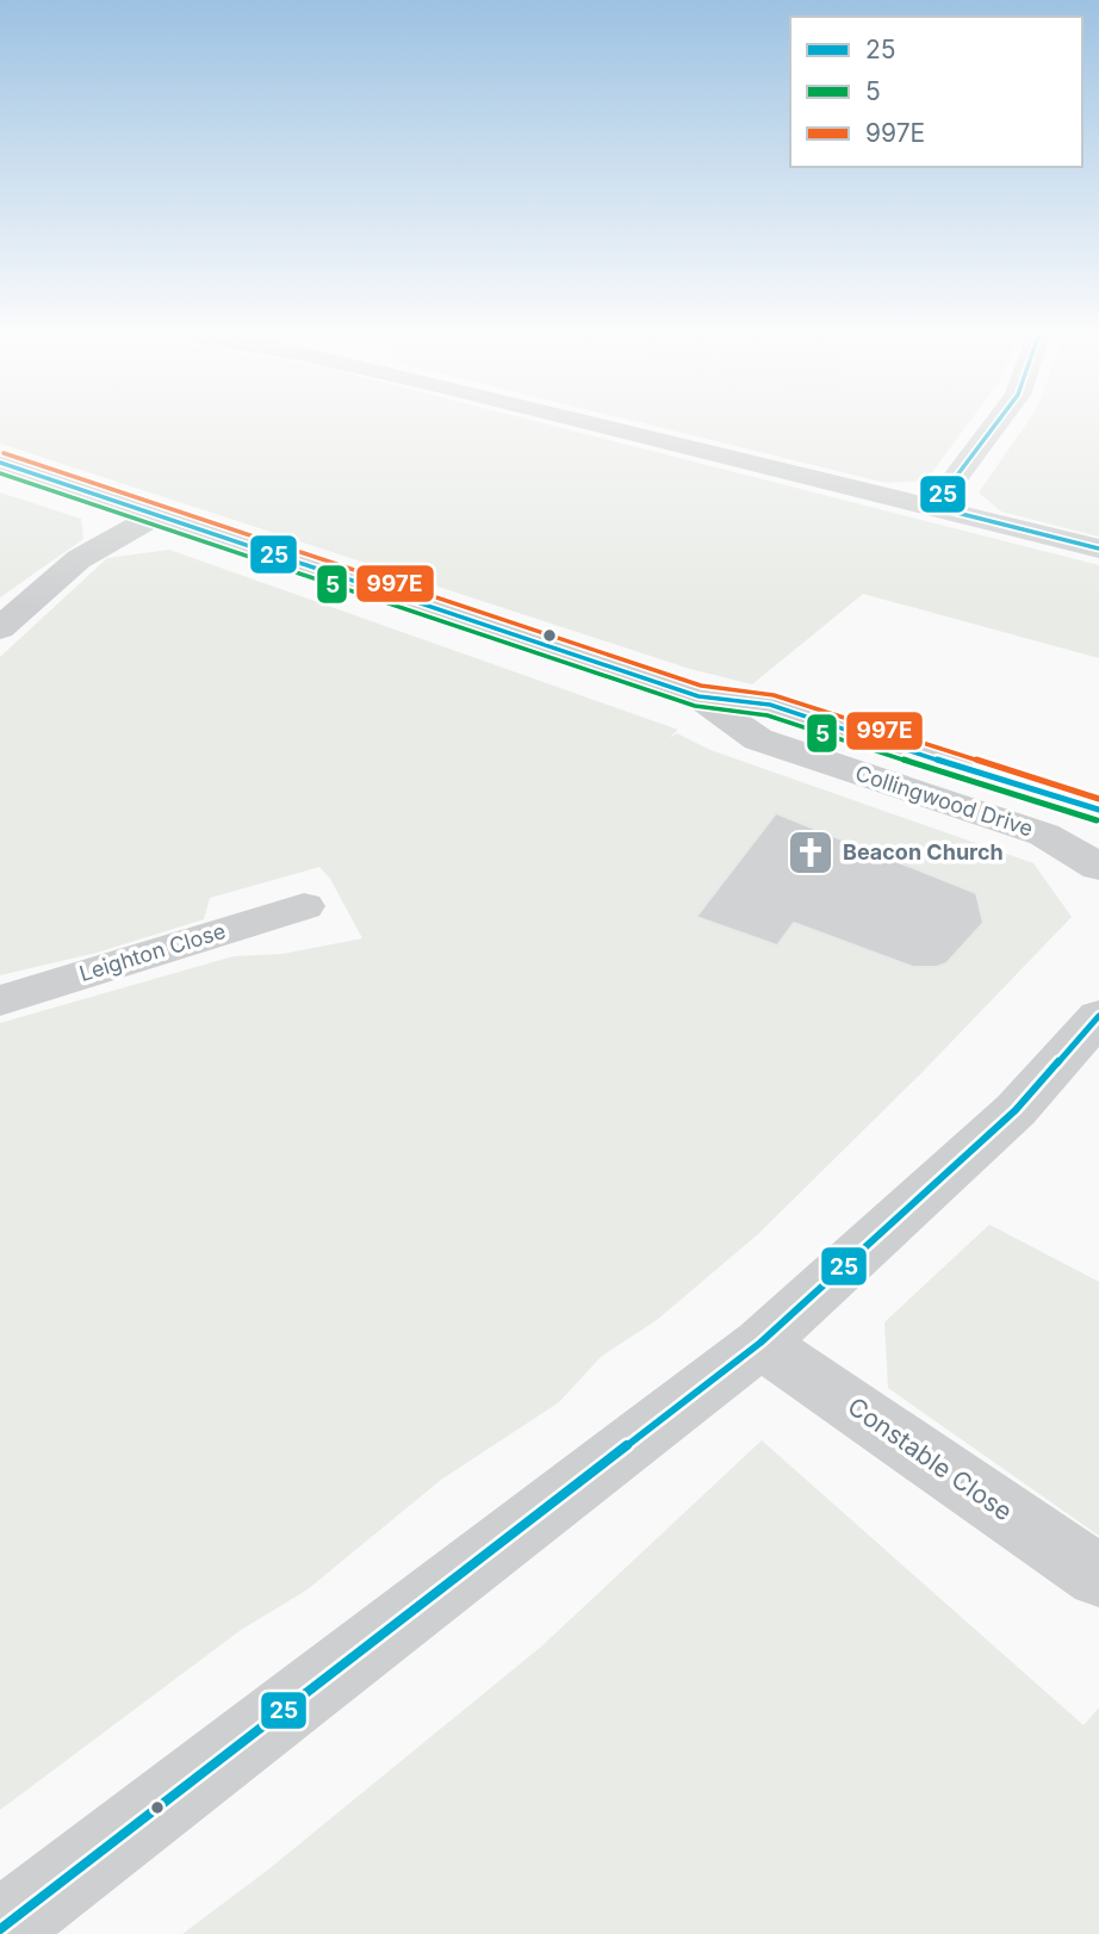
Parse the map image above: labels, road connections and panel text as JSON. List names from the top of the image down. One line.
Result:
{"streets":{"street":["Collingwood Drive","Leighton Close","Constable Close"]},"places":{"church":["Beacon Church"]},"lines":["transit line 25","transit line 997E","transit line 5"],"legend":["25","5","997E"]}
